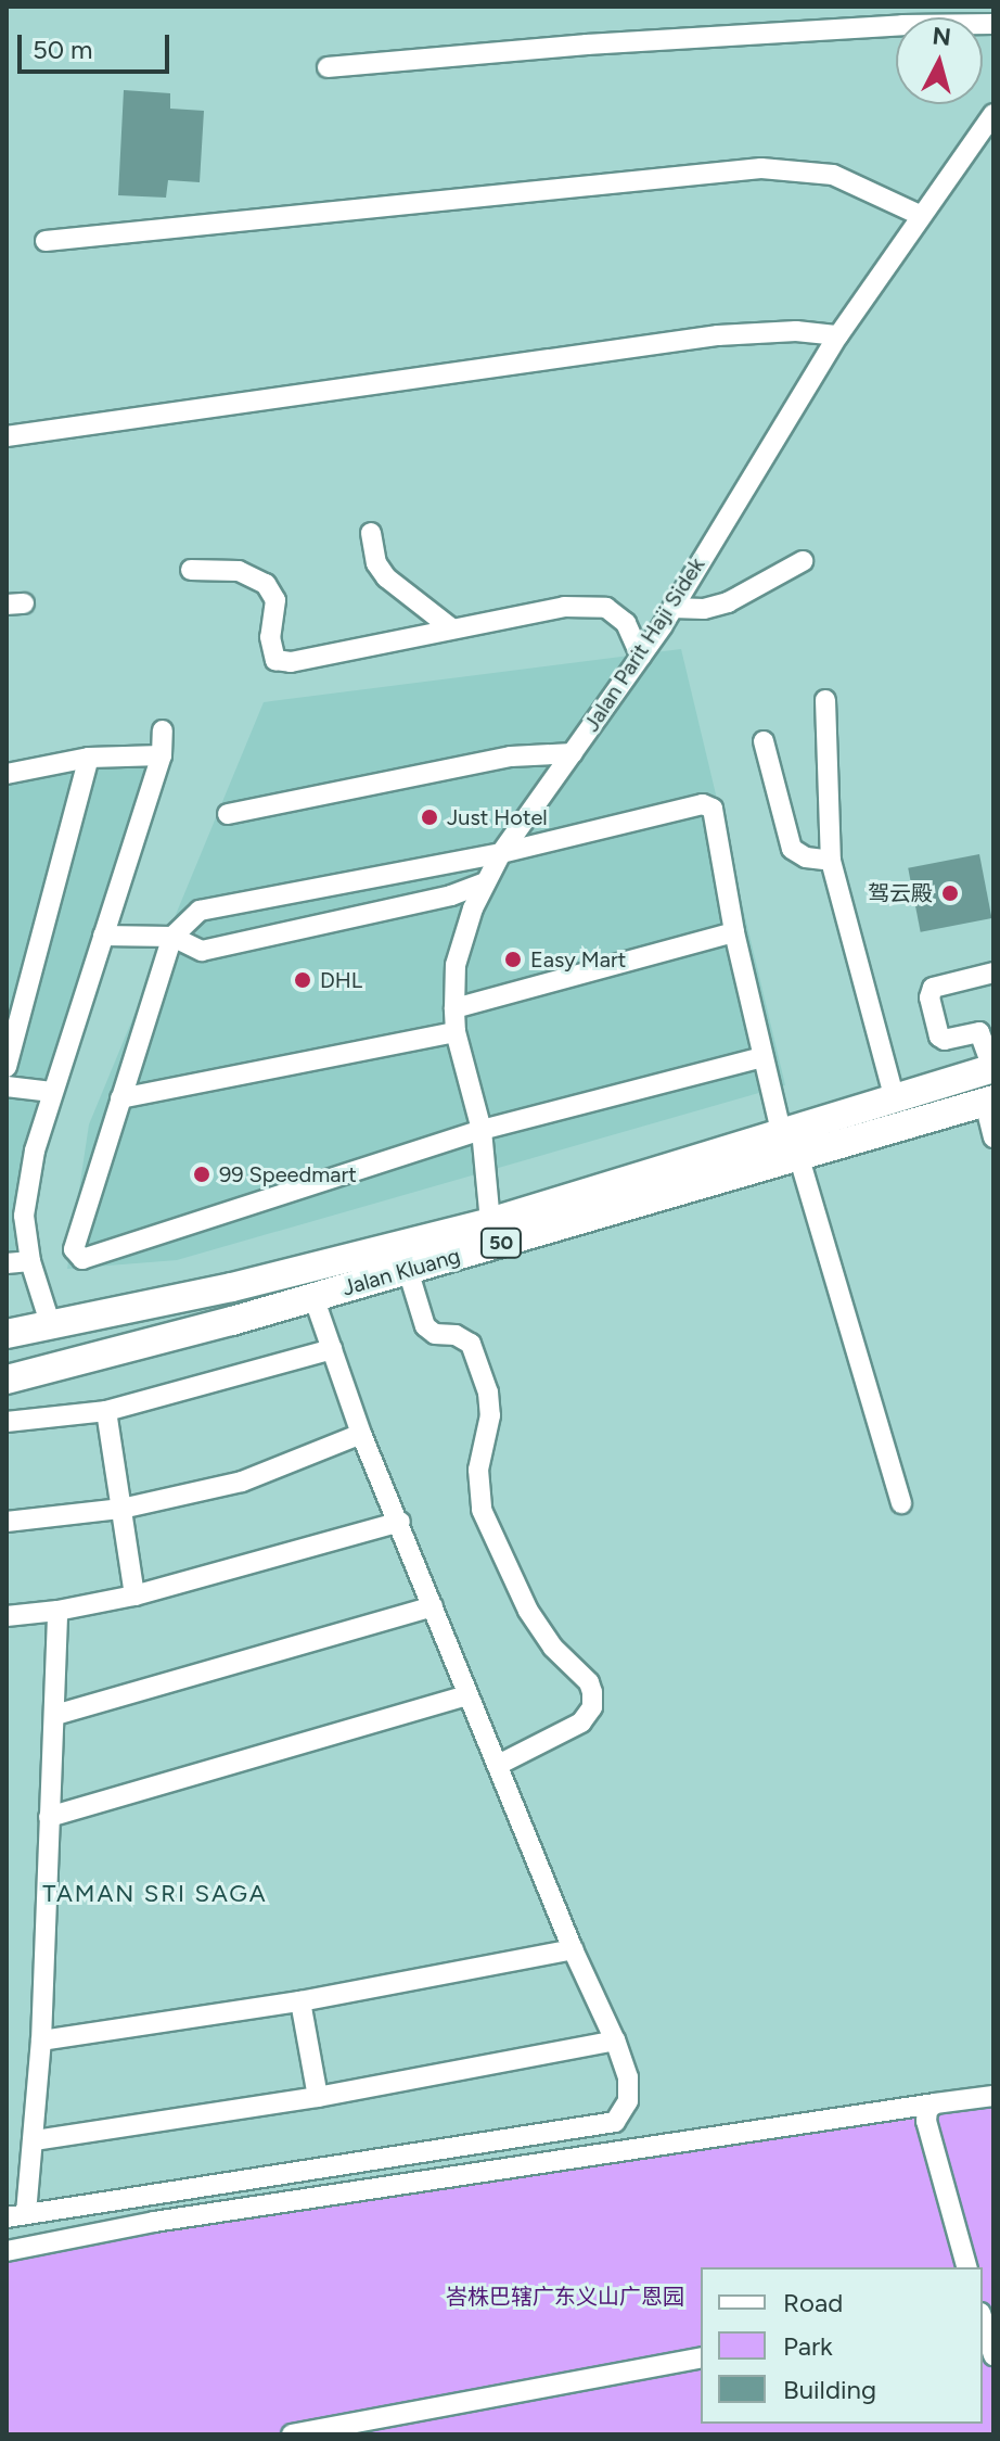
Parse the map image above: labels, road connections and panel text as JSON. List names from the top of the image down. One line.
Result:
{"streets":{"highway":["50","Jalan Kluang"],"street":["Jalan Parit Haji Sidek"]},"crossings":[["Jalan Parit Haji Sidek","Jalan Kluang"]],"districts":["TAMAN SRI SAGA"],"parks":["峇株巴辖广东义山广恩园"],"places":["Just Hotel","驾云殿","Easy Mart","DHL","99 Speedmart"],"legend":["Road","Park","Building"],"scale_bar":"50 m","north":"top"}
